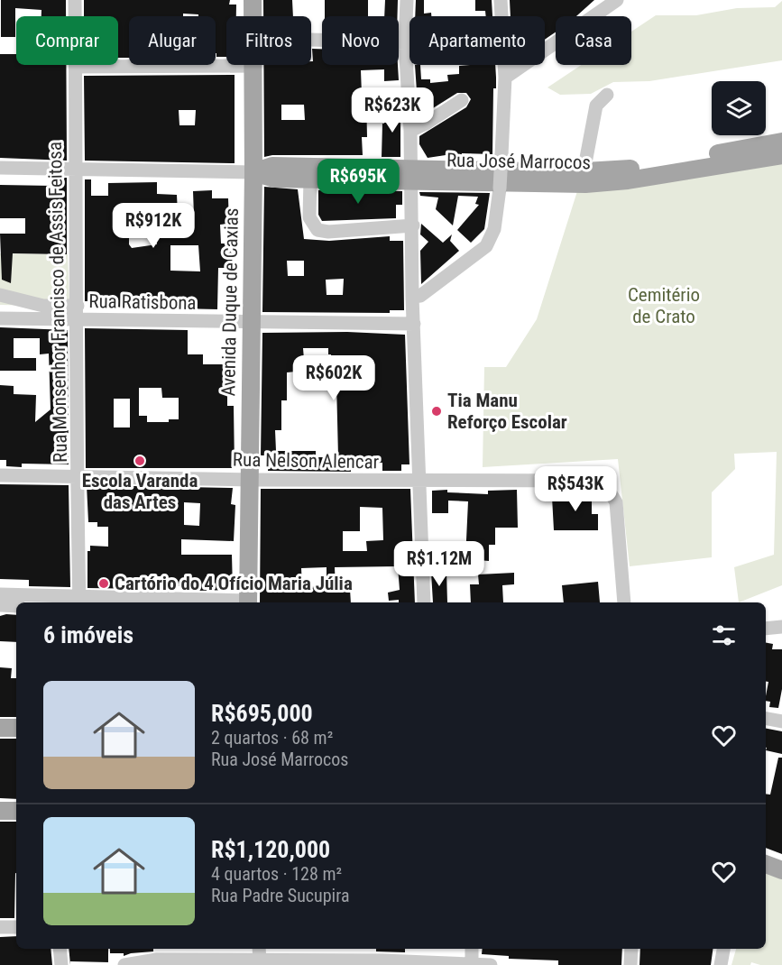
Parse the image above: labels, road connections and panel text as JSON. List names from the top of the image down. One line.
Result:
{"streets":{"main road":["Rua José Marrocos","Avenida Duque de Caxias"],"street":["Rua Monsenhor Francisco de Assis Feitosa","Rua Ratisbona","Rua Nelson Alencar"]},"crossings":[["Rua José Marrocos","Rua Monsenhor Francisco de Assis Feitosa"],["Rua José Marrocos","Avenida Duque de Caxias"],["Rua Monsenhor Francisco de Assis Feitosa","Rua Ratisbona"],["Rua Monsenhor Francisco de Assis Feitosa","Rua Nelson Alencar"],["Rua Ratisbona","Avenida Duque de Caxias"],["Avenida Duque de Caxias","Rua Nelson Alencar"]],"parks":["Cemitério de Crato"],"places":["Tia Manu Reforço Escolar","Escola Varanda das Artes","Cartório do 4 Ofício Maria Júlia"],"page":{"chip":["Comprar","Alugar","Filtros","Novo","Apartamento","Casa"],"price":["R$623K","R$695K","R$912K","R$602K","R$543K","R$1.12M"],"heading":"6 imóveis","list":[{"name":"R$695,000","note":"2 quartos · 68 m² · Rua José Marrocos"},{"name":"R$1,120,000","note":"4 quartos · 128 m² · Rua Padre Sucupira"}]}}
